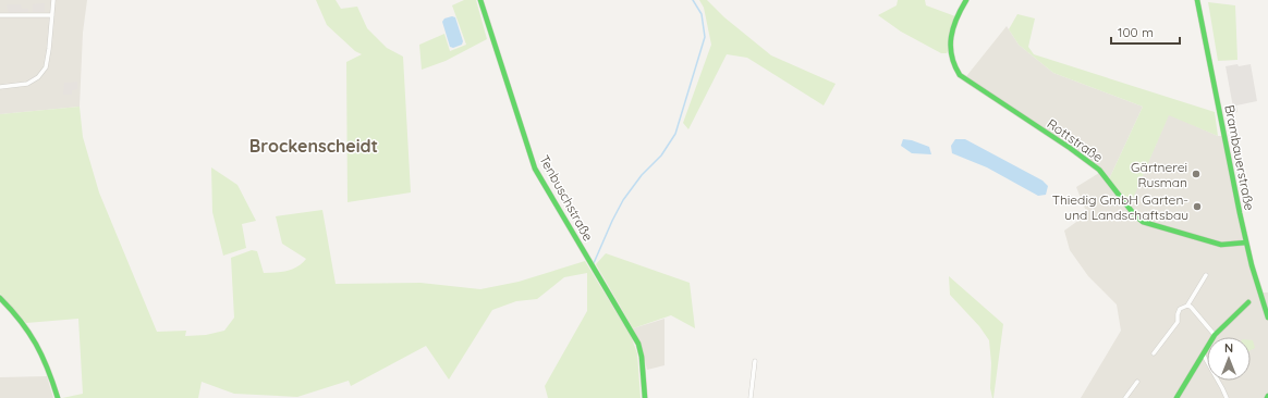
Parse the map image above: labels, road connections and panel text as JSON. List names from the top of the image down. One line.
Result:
{"streets":{"street":["Rottstraße","Brambauerstraße","Tenbuschstraße"]},"crossings":[["Rottstraße","Brambauerstraße"]],"districts":["Brockenscheidt"],"places":["Gärtnerei Rusman","Thiedig GmbH Garten- und Landschaftsbau"],"scale_bar":"100 m","north":"top"}
